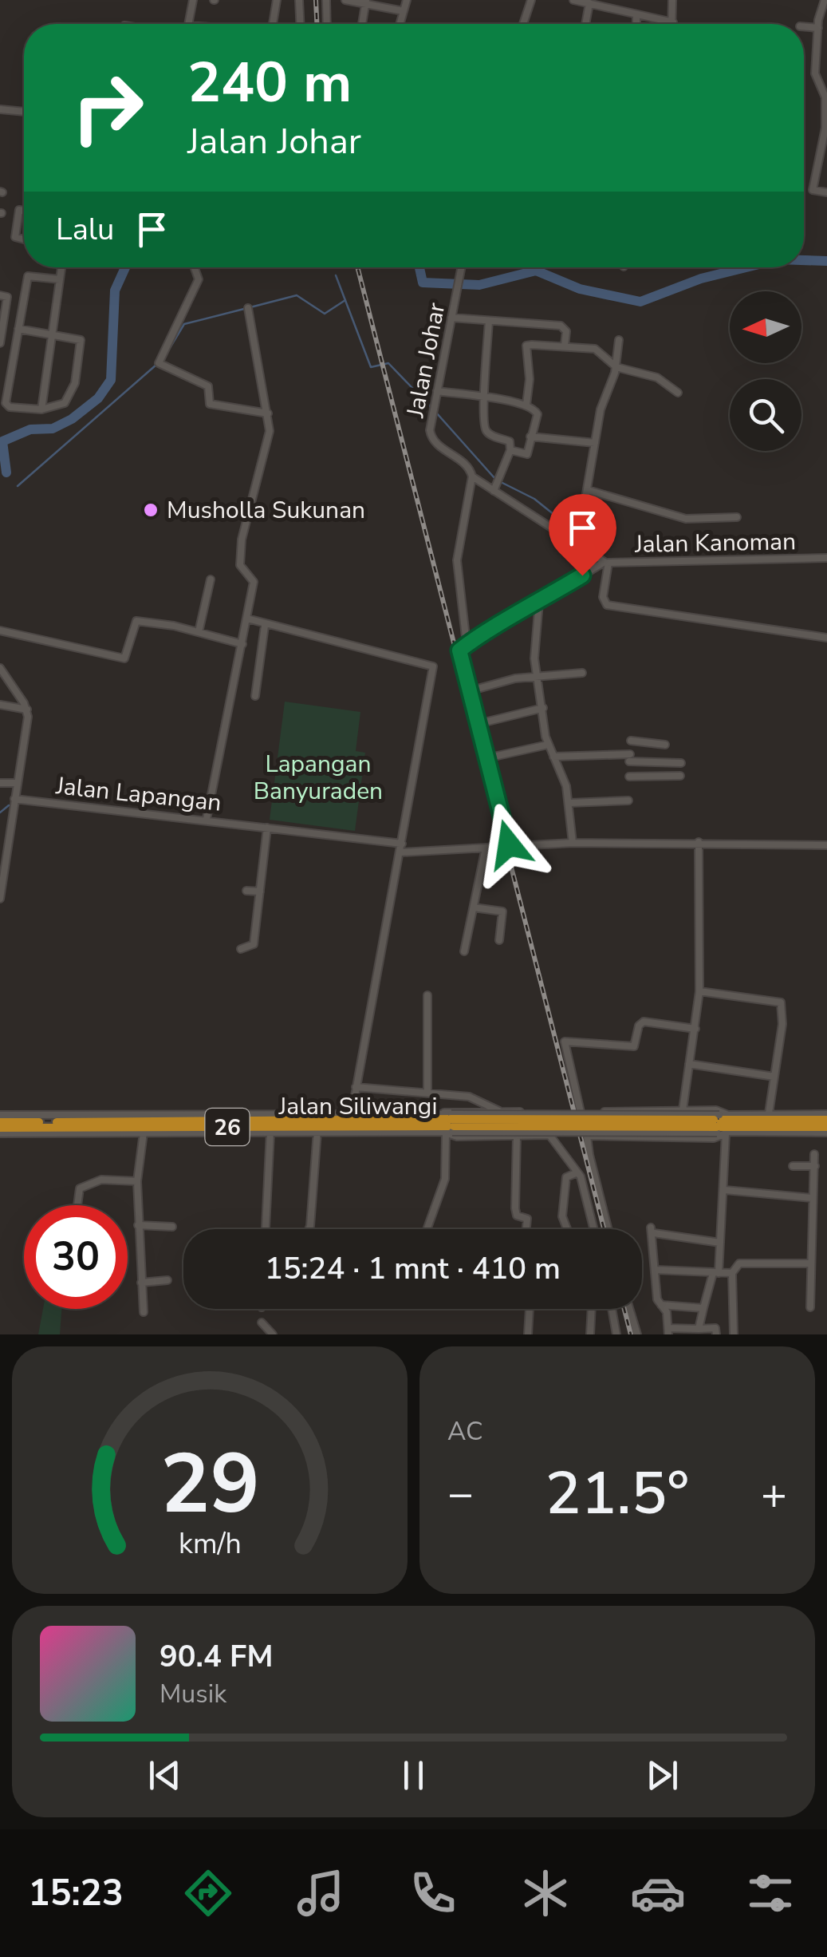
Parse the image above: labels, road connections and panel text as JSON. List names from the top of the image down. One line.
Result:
{"streets":{"highway":["Jalan Siliwangi","26"],"street":["Jalan Johar","Jalan Kanoman","Jalan Lapangan"]},"crossings":[["Jalan Siliwangi","26"]],"parks":["Lapangan Banyuraden"],"places":["Musholla Sukunan"],"north":"left","page":{"turn":["240 m","Jalan Johar"],"then":"Lalu","limit":"30","trip":"15:24 · 1 mnt · 410 m","tile":"AC","heat":["−","21.5°","+"],"song":["90.4 FM","Musik"],"tabs":"15:23","gauge":["29","km/h"]}}
